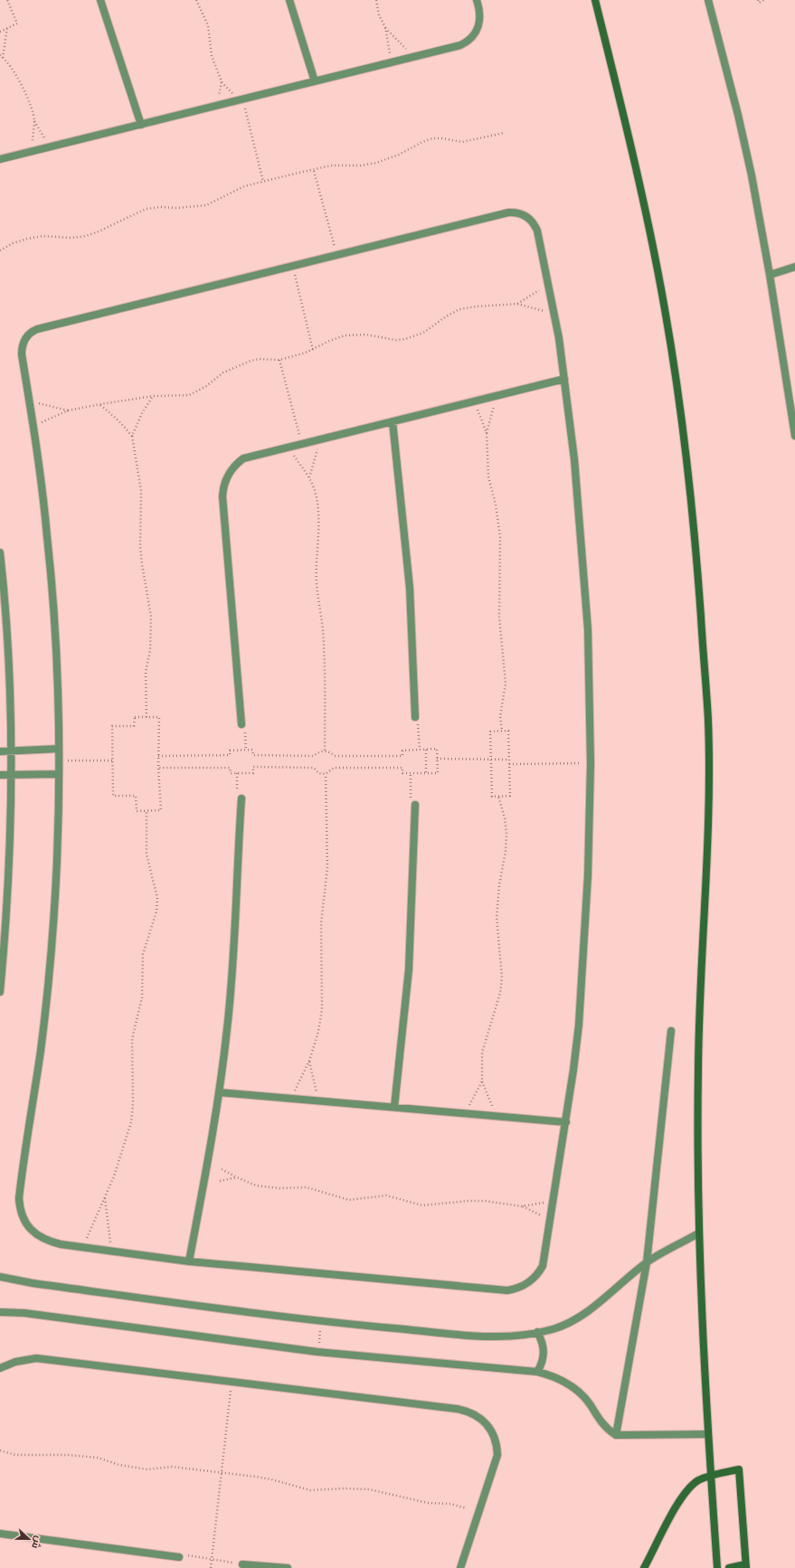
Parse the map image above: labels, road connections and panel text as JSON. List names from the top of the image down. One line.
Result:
{"north":"right"}
